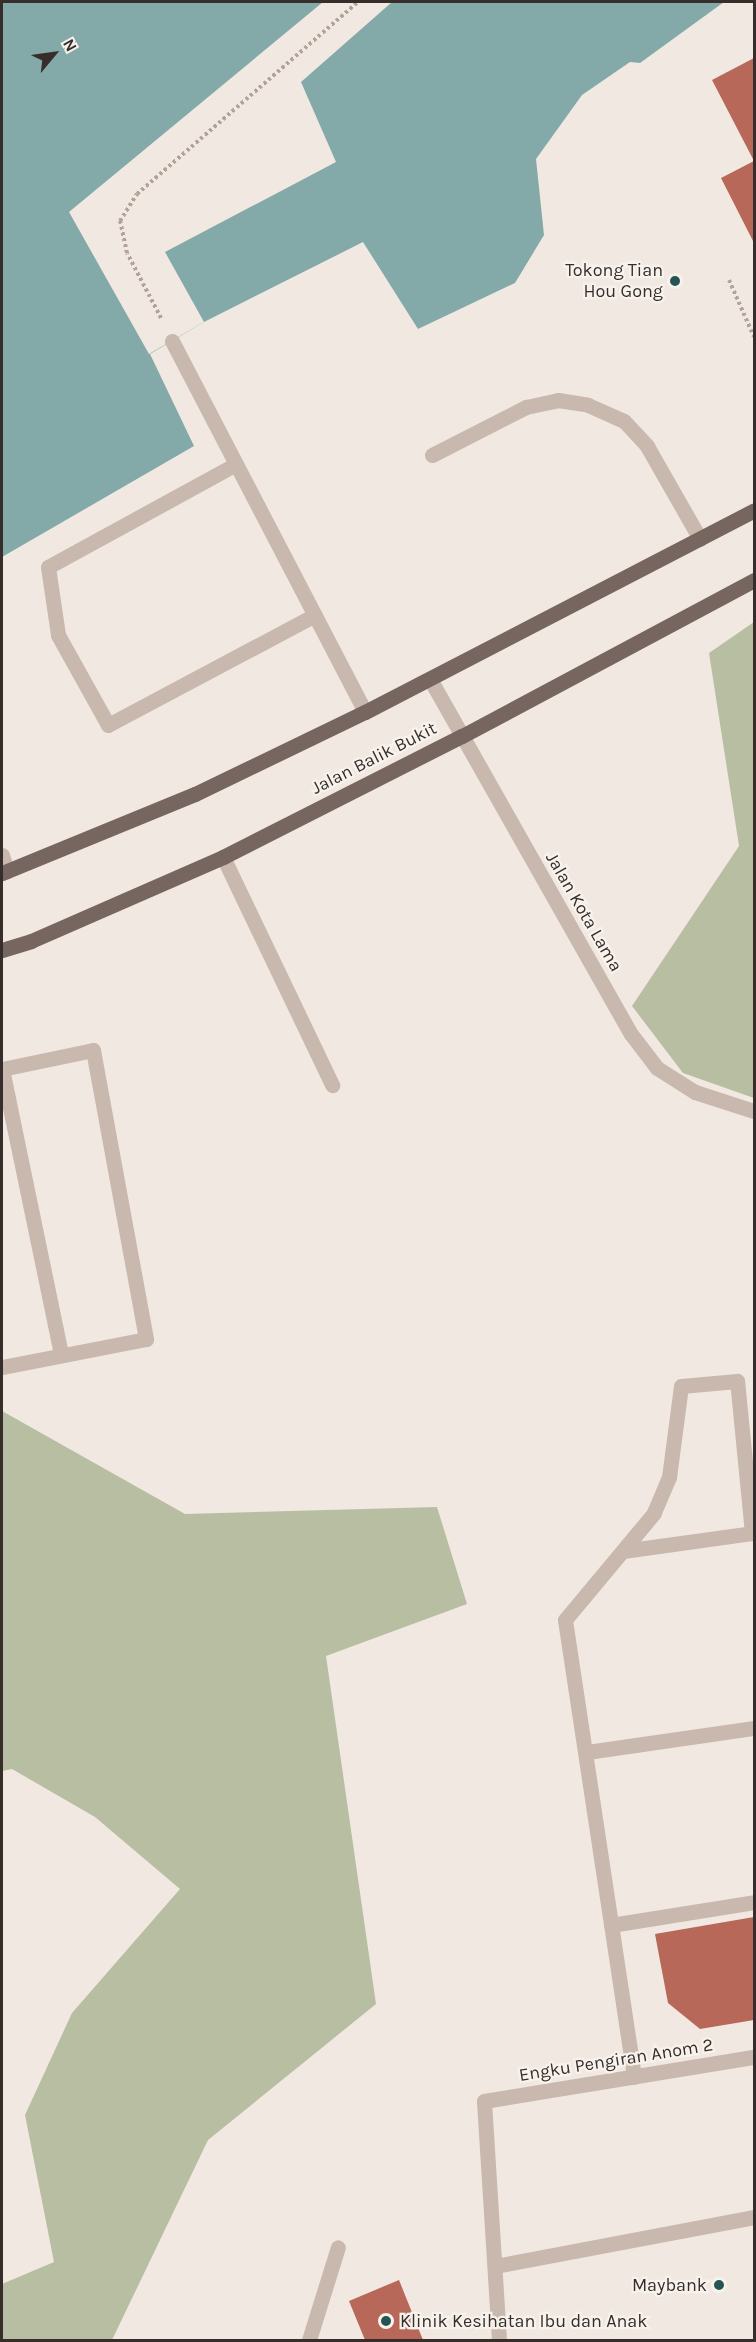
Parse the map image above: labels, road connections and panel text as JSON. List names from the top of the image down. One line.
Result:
{"streets":{"main road":["Jalan Balik Bukit"],"street":["Jalan Kota Lama","Engku Pengiran Anom 2"]},"crossings":[["Jalan Balik Bukit","Jalan Kota Lama"]],"places":["Tokong Tian Hou Gong","Maybank","Klinik Kesihatan Ibu dan Anak"],"north":"top right"}
